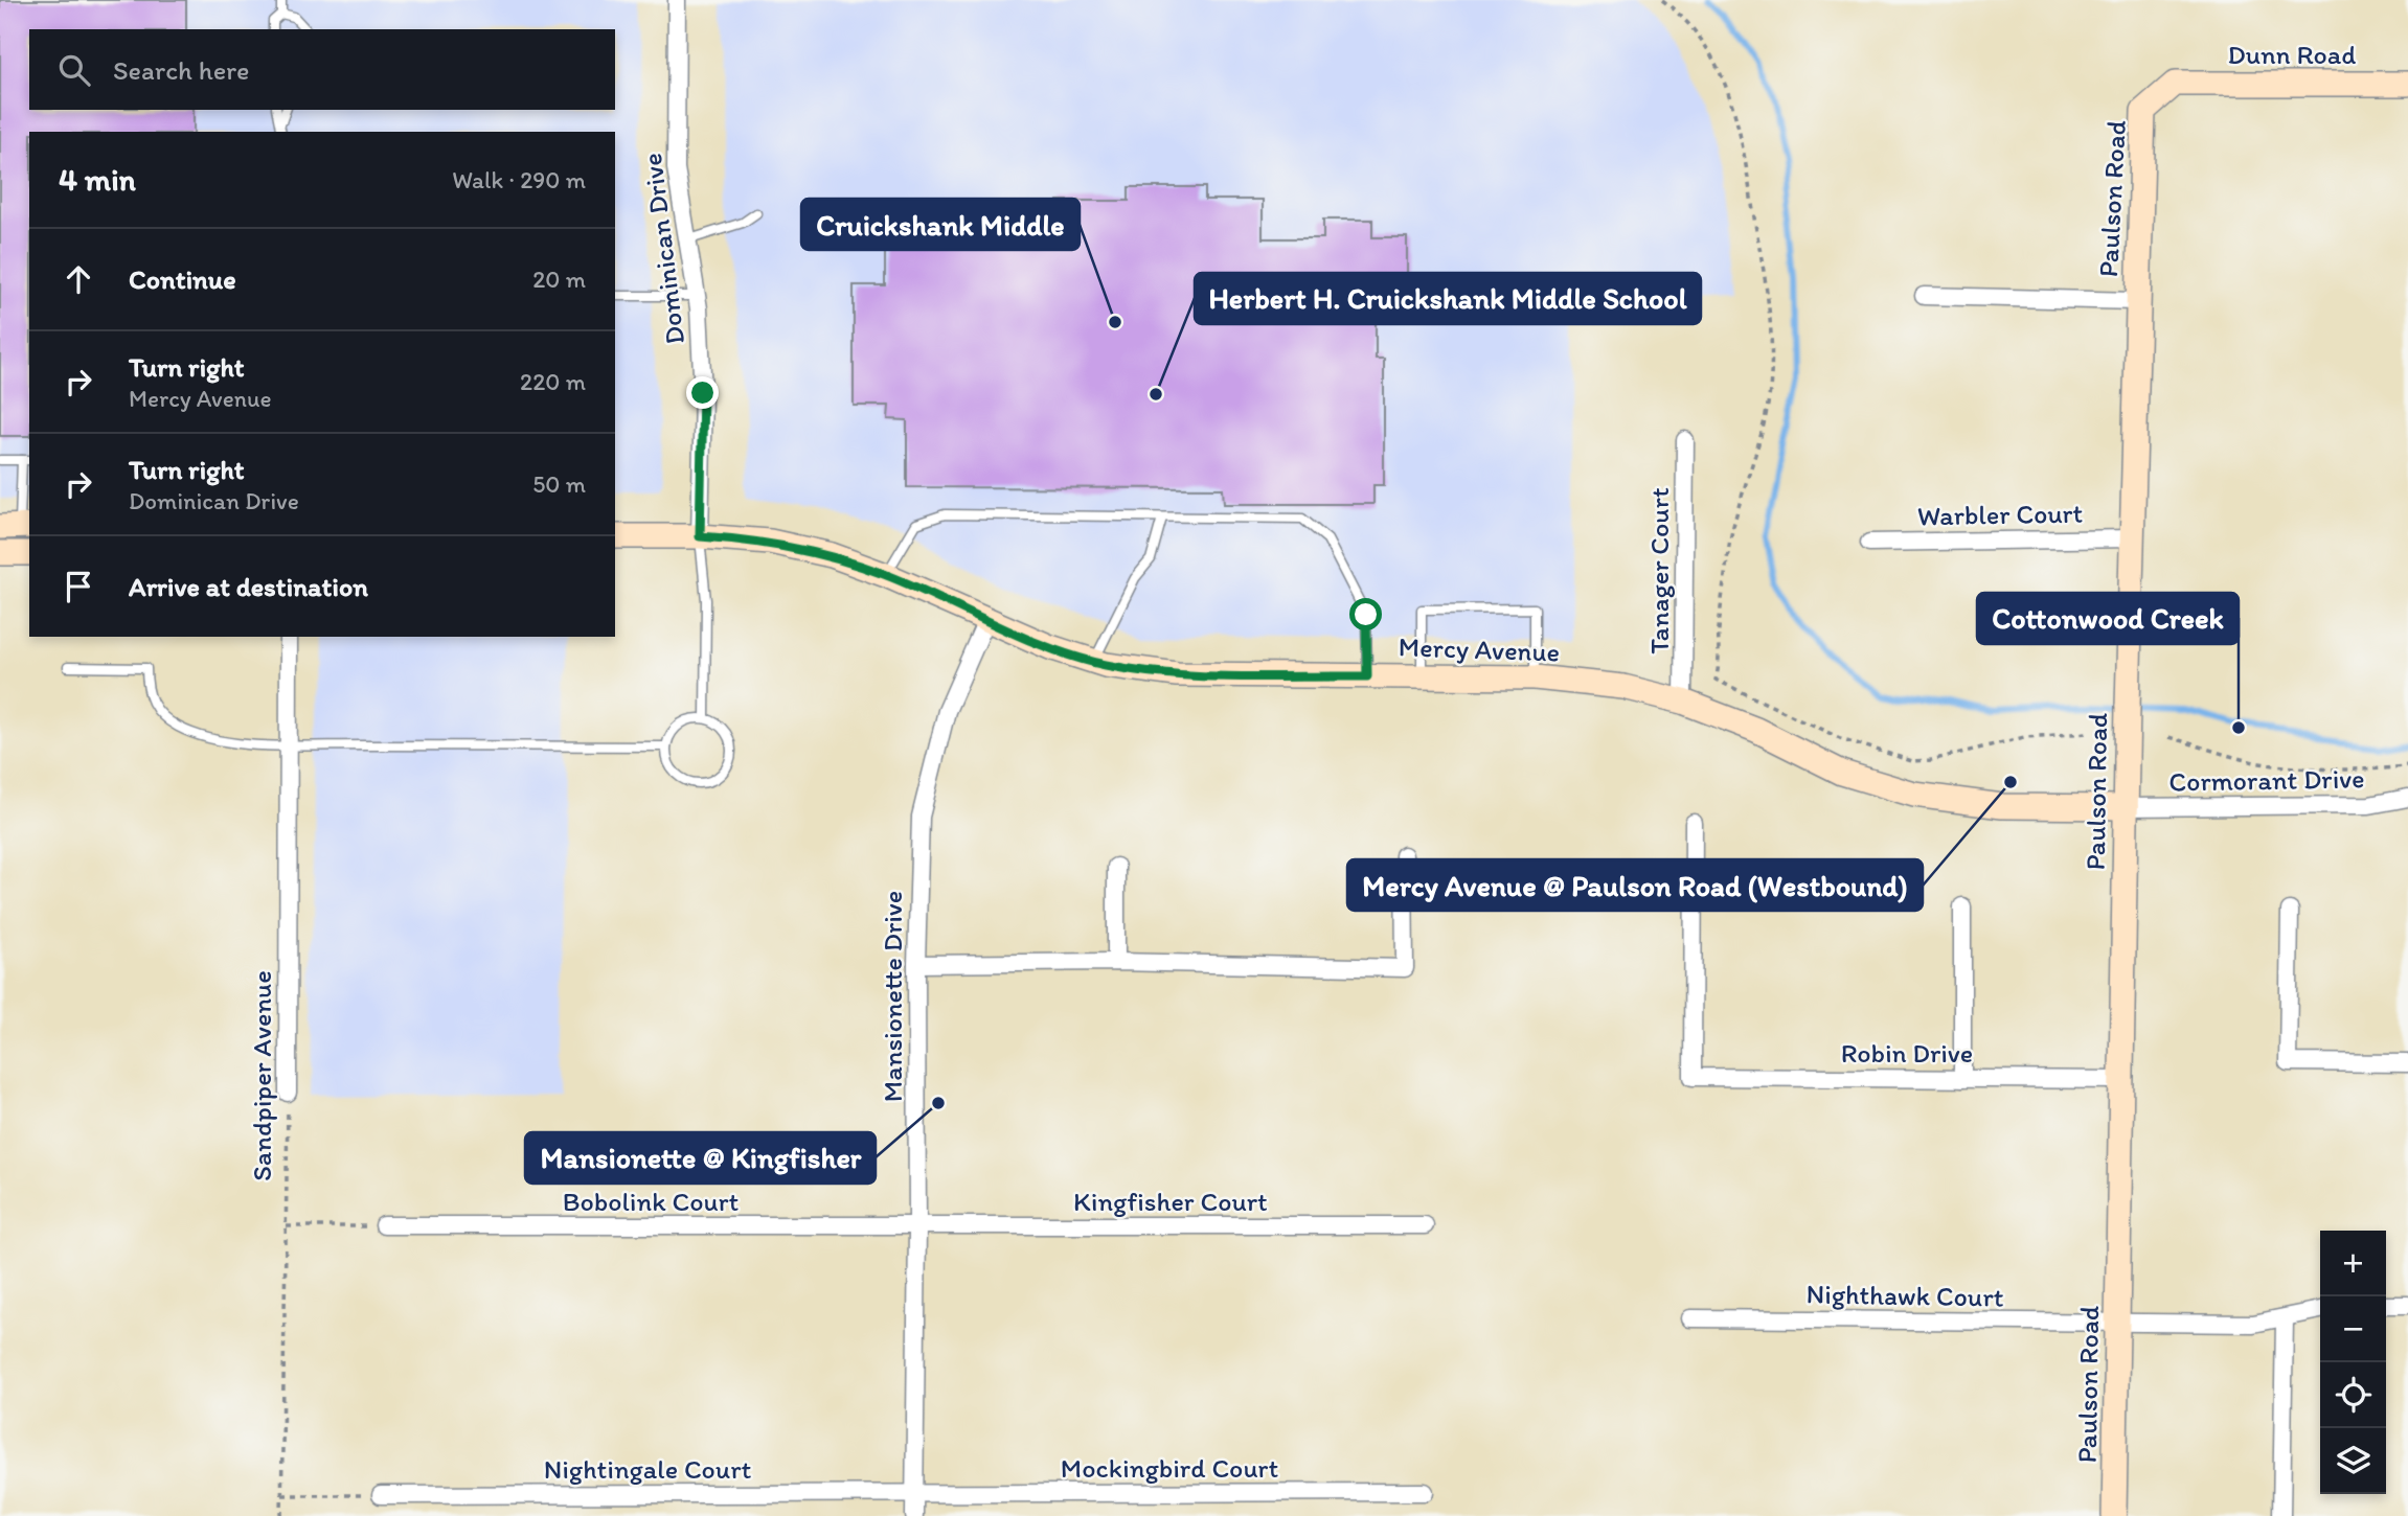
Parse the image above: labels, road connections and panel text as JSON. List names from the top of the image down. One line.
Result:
{"streets":{"street":["Dunn Road","Paulson Road","Dominican Drive","Warbler Court","Tanager Court","Mercy Avenue","Cormorant Drive","Mansionette Drive","Robin Drive","Sandpiper Avenue","Bobolink Court","Kingfisher Court","Nighthawk Court","Mockingbird Court","Nightingale Court"]},"crossings":[["Dunn Road","Paulson Road"],["Paulson Road","Warbler Court"],["Paulson Road","Mercy Avenue"],["Paulson Road","Cormorant Drive"],["Paulson Road","Robin Drive"],["Paulson Road","Nighthawk Court"],["Dominican Drive","Mercy Avenue"],["Tanager Court","Mercy Avenue"],["Mercy Avenue","Cormorant Drive"],["Mercy Avenue","Mansionette Drive"],["Mansionette Drive","Bobolink Court"],["Mansionette Drive","Kingfisher Court"],["Mansionette Drive","Mockingbird Court"],["Mansionette Drive","Nightingale Court"],["Bobolink Court","Kingfisher Court"],["Mockingbird Court","Nightingale Court"]],"places":["Cruickshank Middle","Herbert H. Cruickshank Middle School","Cottonwood Creek","Mercy Avenue @ Paulson Road (Westbound)","Mansionette @ Kingfisher"],"page":{"search":"Search here","heading":["4 min","Walk · 290 m"],"list":[["Continue","20 m"],["Turn right","Mercy Avenue","220 m"],["Turn right","Dominican Drive","50 m"],"Arrive at destination"],"map_buttons":["+","−"]}}
